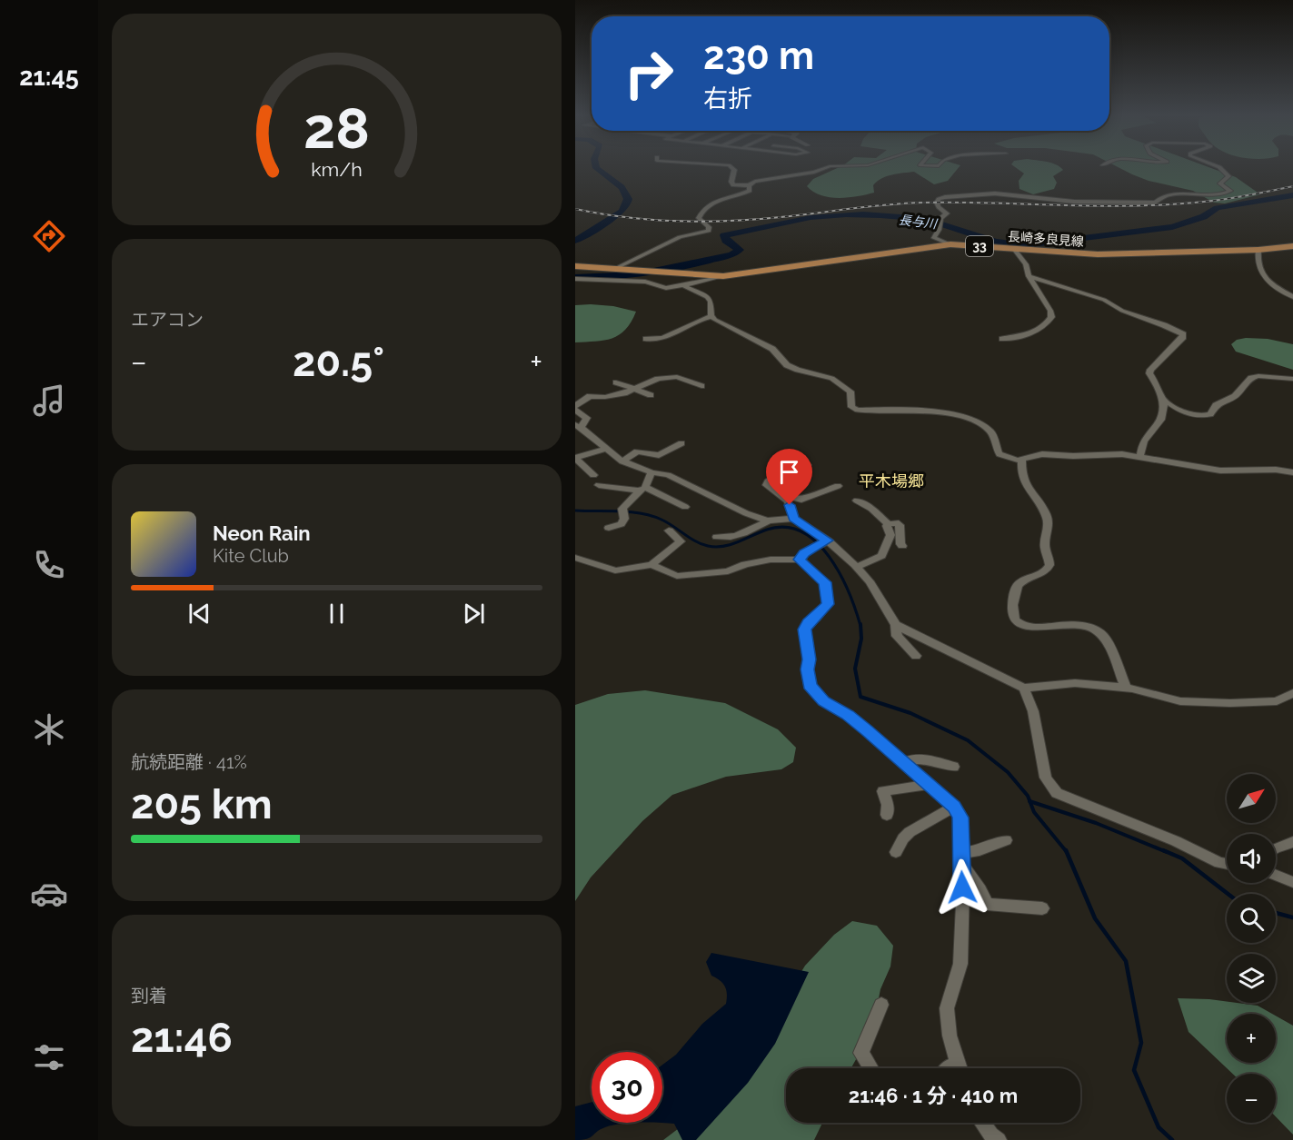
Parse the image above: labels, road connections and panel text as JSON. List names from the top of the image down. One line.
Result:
{"streets":{"main road":["長崎多良見線","33"]},"crossings":[["長崎多良見線","33"]],"districts":["平木場郷"],"water":["長与川"],"north":"top right","page":{"tabs":"21:45","turn":["230 m","右折"],"tile":["エアコン",["航続距離 · 41%","205 km"],["到着","21:46"]],"heat":["−","20.5°","+"],"song":["Neon Rain","Kite Club"],"map_buttons":["+","−"],"limit":"30","trip":"21:46 · 1 分 · 410 m","gauge":["28","km/h"]}}
